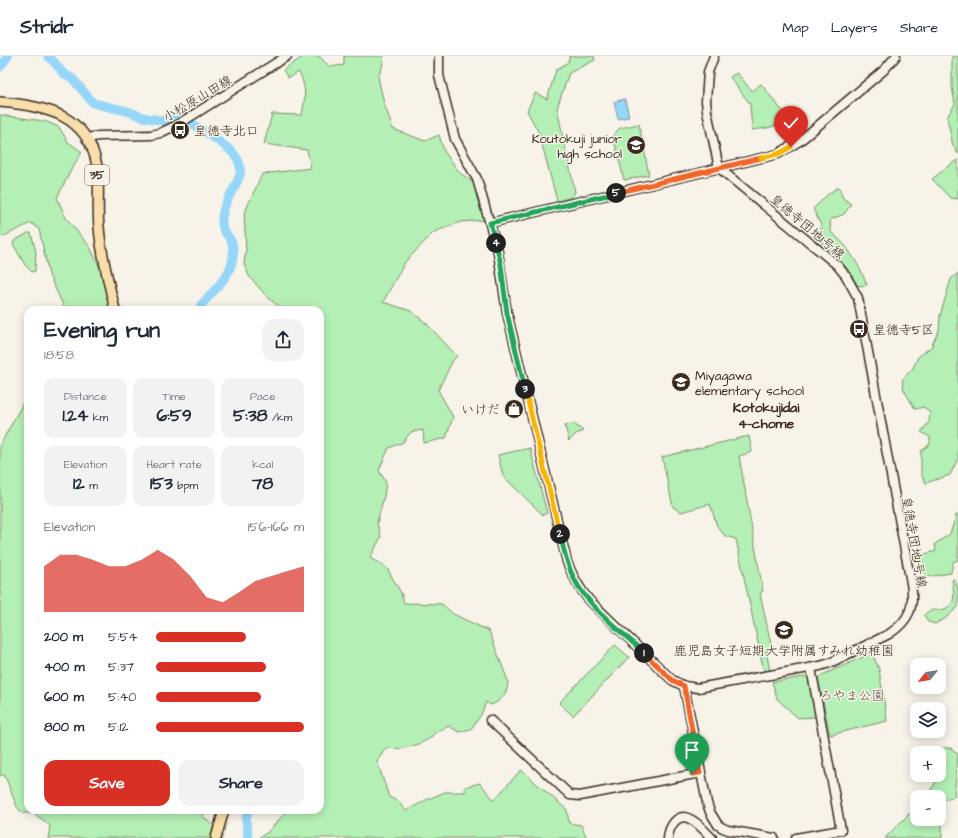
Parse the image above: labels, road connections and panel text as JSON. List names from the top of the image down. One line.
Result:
{"streets":{"main road":["35"],"street":["小松原山田線","皇徳寺団地1号線"]},"crossings":[["小松原山田線","35"]],"districts":["Kotokujidai 4-chome"],"parks":["ろやま公園"],"places":{"bus stop":["皇徳寺北口","皇徳寺5区"],"school or university":["Koutokuji junior high school","Miyagawa elementary school","鹿児島女子短期大学附属すみれ幼稚園"],"shop":["いけだ"]},"north":"bottom left","page":{"header":"Stridr","nav":["Map","Layers","Share"],"pins":["5","4","3","2","1"],"heading":["Evening run","18:58"],"stats":[["Distance","1.24 km"],["Time","6:59"],["Pace","5:38 /km"],["Elevation","12 m"],["Heart rate","153 bpm"],["kcal","78"]],"chart":["Elevation","156–166 m"],"list":[{"name":"200 m","note":"5:54"},{"name":"400 m","note":"5:37"},{"name":"600 m","note":"5:40"},{"name":"800 m","note":"5:12"}],"map_buttons":["+","−"],"buttons":["Save","Share"]}}
